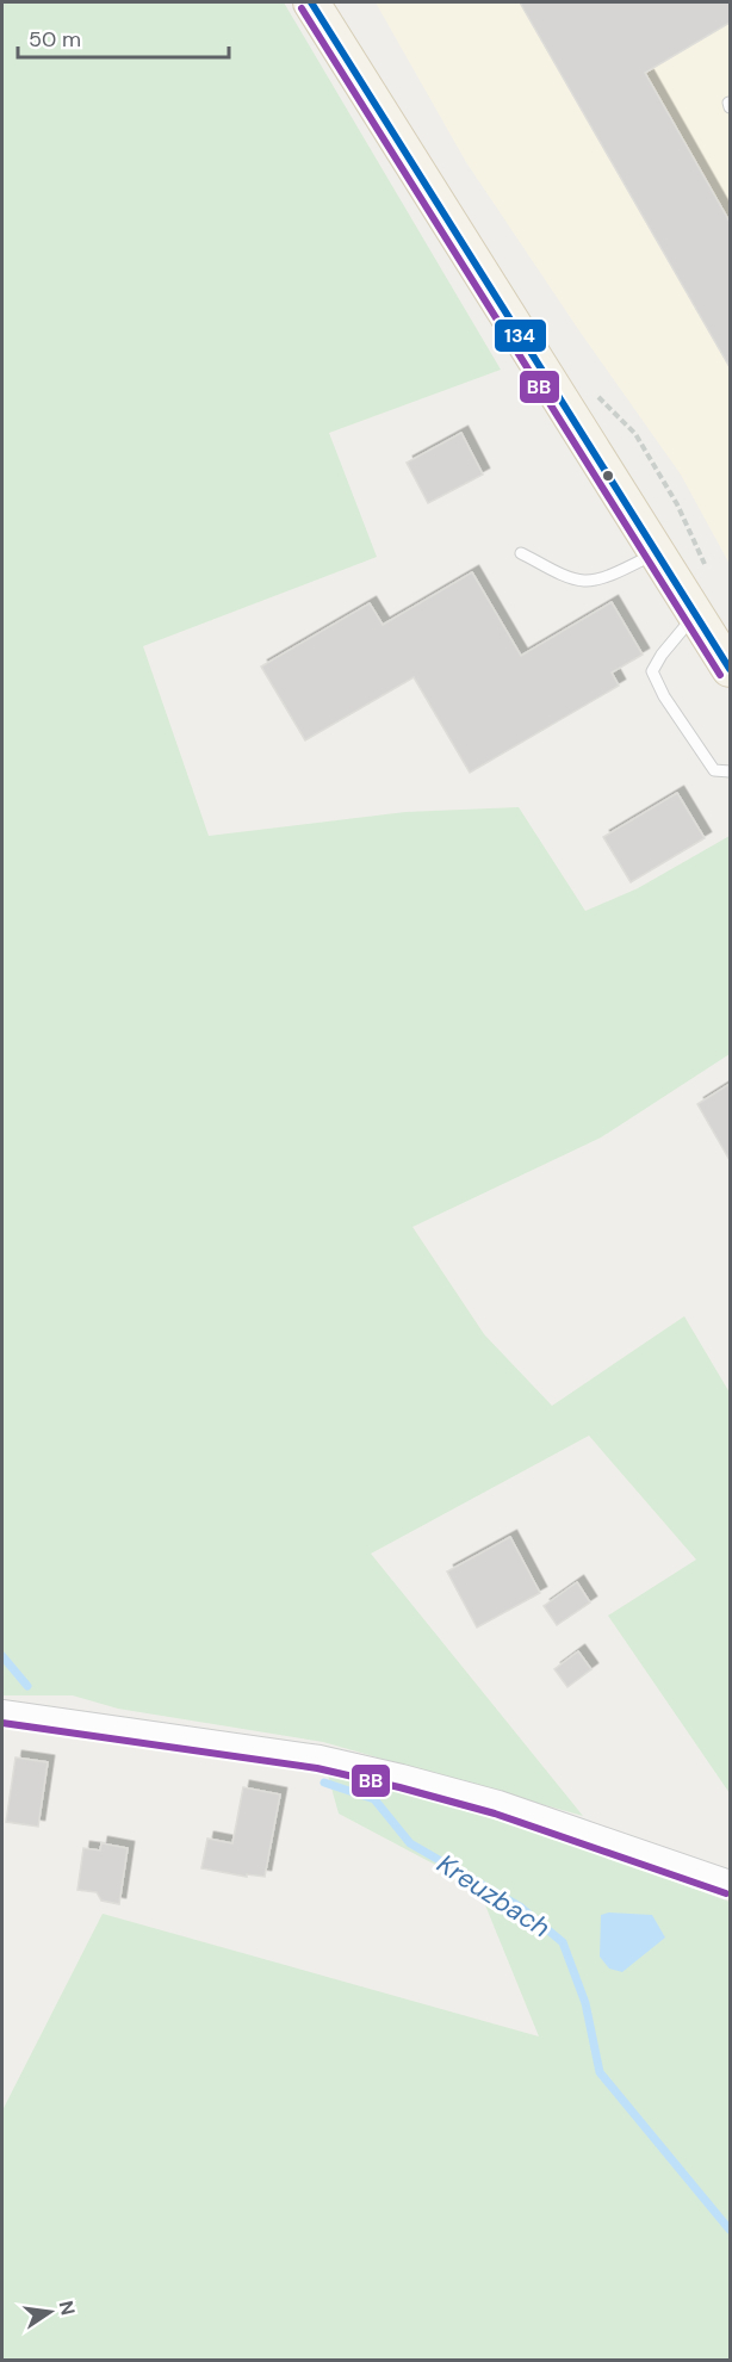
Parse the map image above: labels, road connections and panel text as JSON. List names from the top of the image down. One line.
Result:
{"water":["Kreuzbach"],"lines":["transit line 134","transit line BB"],"scale_bar":"50 m","north":"right"}
